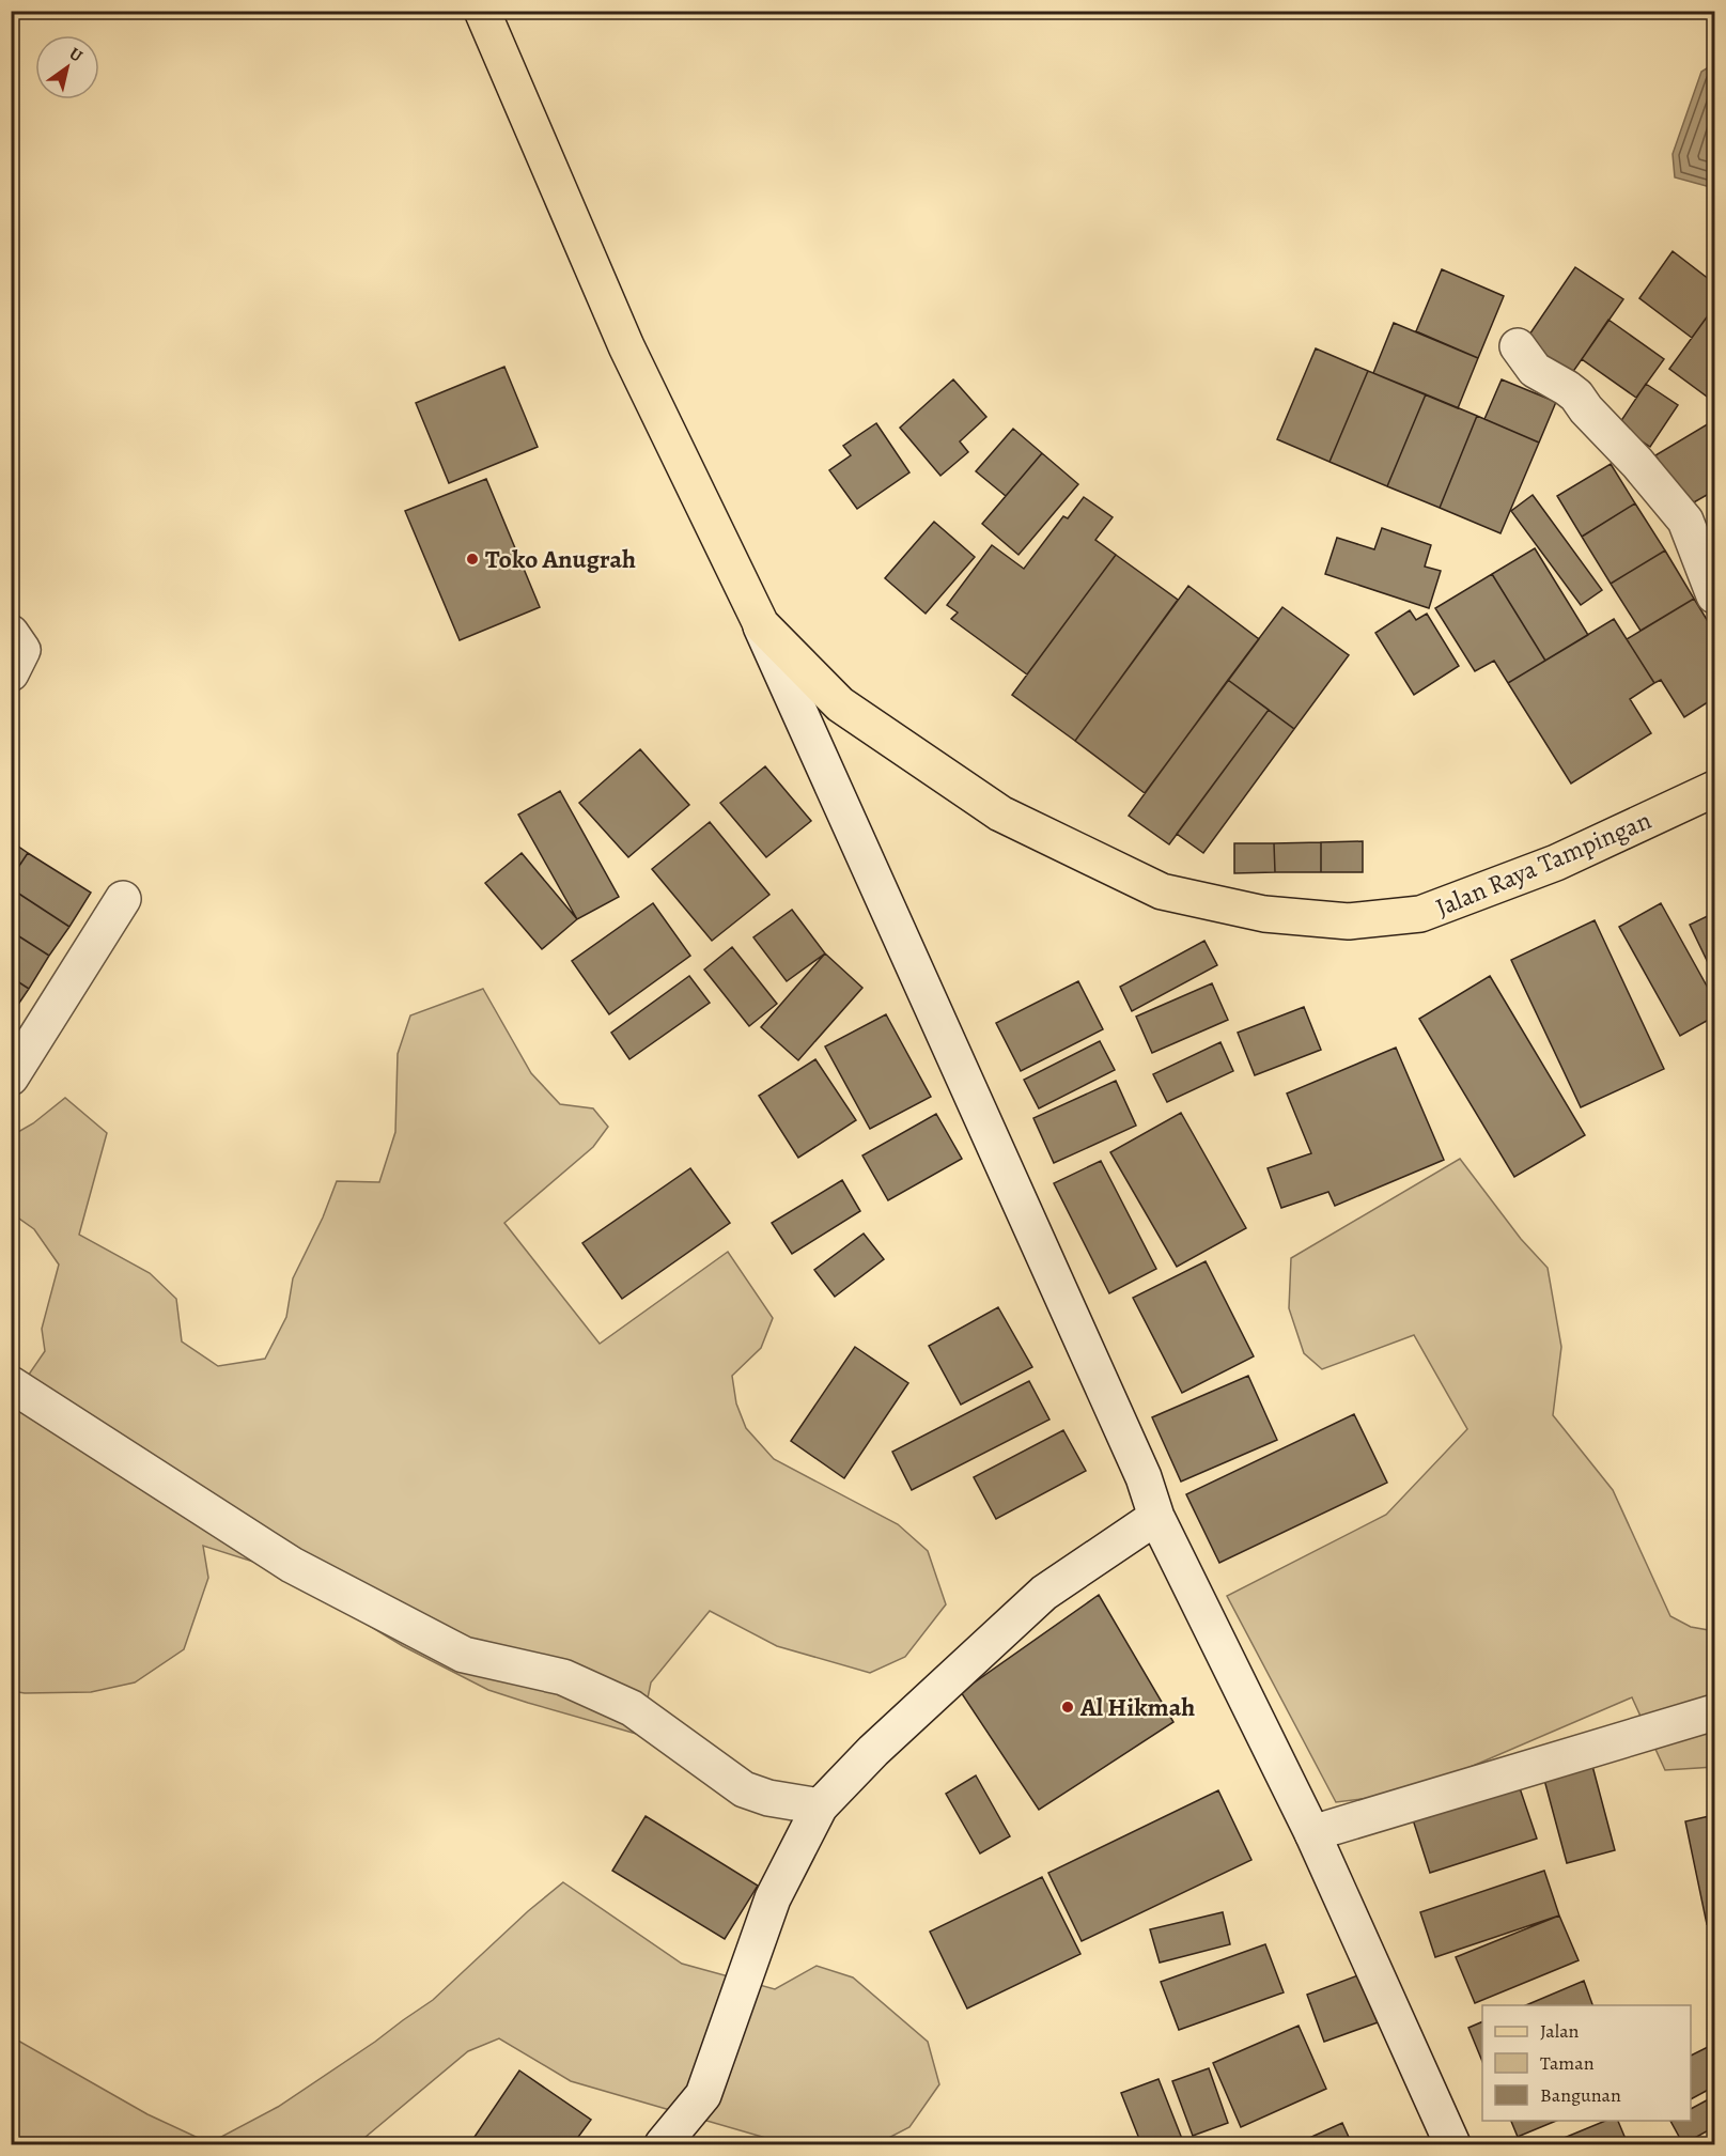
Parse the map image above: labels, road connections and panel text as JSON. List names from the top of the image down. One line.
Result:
{"streets":{"main road":["Jalan Raya Tampingan"]},"places":["Toko Anugrah","Al Hikmah"],"legend":["Jalan","Taman","Bangunan"],"north":"top right"}
